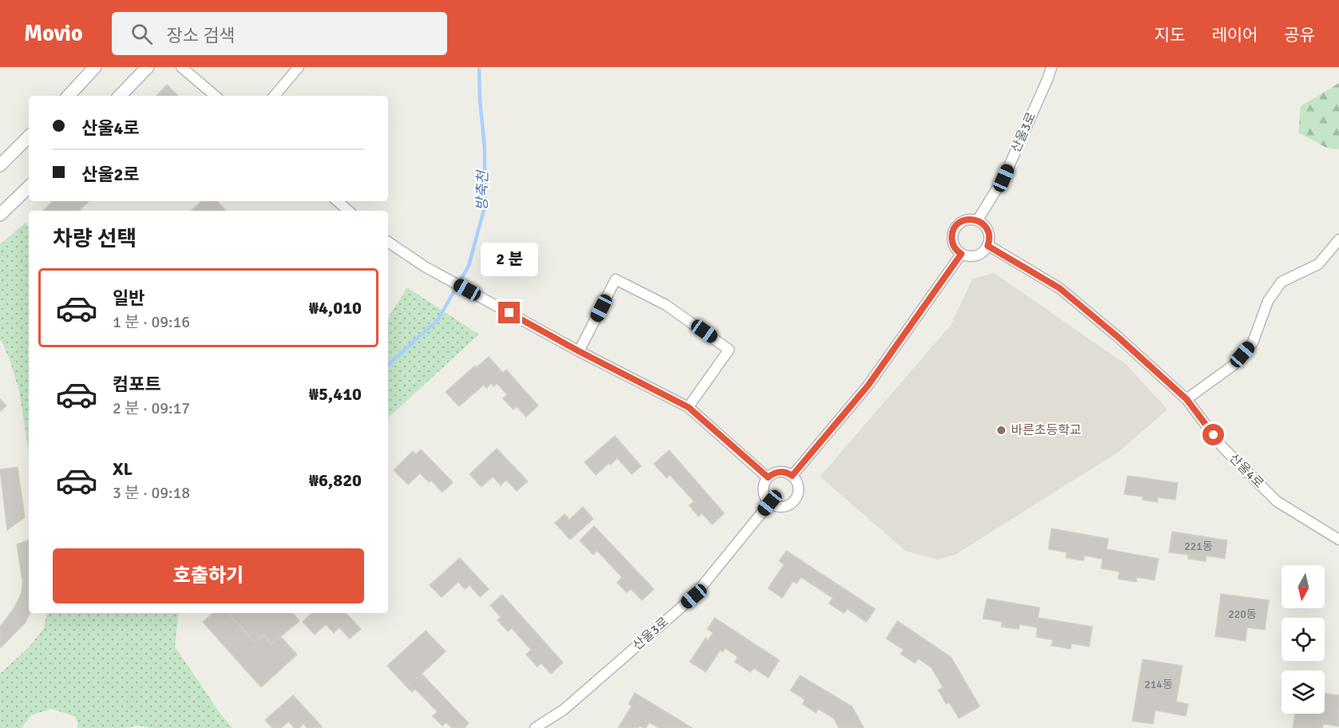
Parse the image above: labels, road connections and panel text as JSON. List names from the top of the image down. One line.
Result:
{"streets":{"street":["산울3로","산울4로"]},"crossings":[["산울3로","산울4로"]],"water":["방축천"],"places":["바른초등학교"],"house_numbers":["221동","220동","214동"],"north":"bottom","page":{"header":"Movio","search":"장소 검색","nav":["지도","레이어","공유"],"banner":["산울4로","산울2로"],"heading":"차량 선택","bubble":"2 분","list":[{"name":"일반","note":"1 분 · 09:16","value":"₩4,010"},{"name":"컴포트","note":"2 분 · 09:17","value":"₩5,410"},{"name":"XL","note":"3 분 · 09:18","value":"₩6,820"}],"buttons":"호출하기"}}
